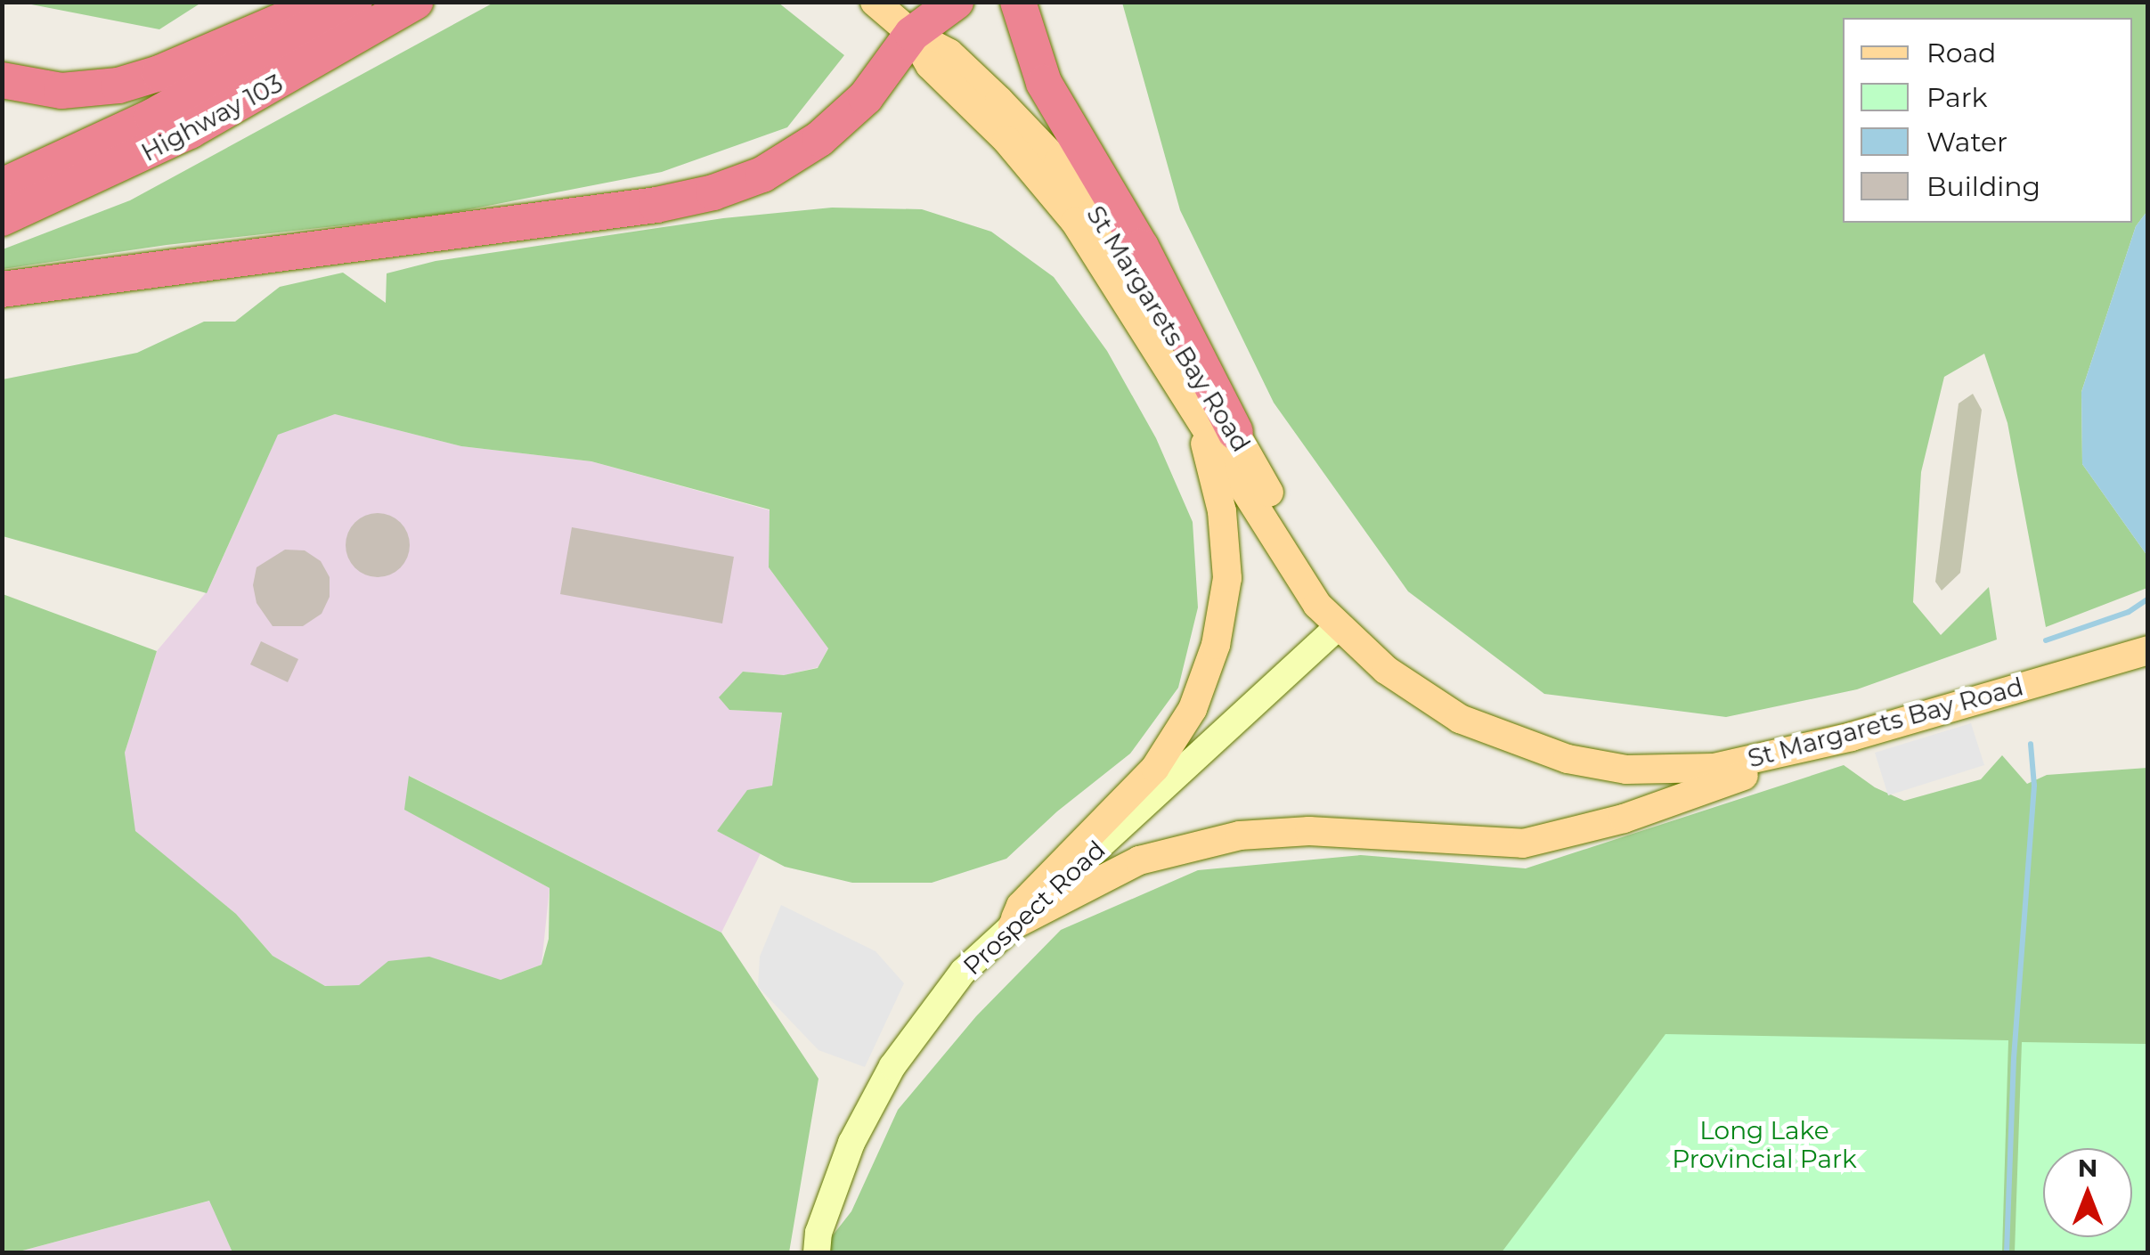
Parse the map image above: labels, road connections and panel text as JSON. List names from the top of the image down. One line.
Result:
{"streets":{"highway":["Highway 103"],"main road":["St Margarets Bay Road","Prospect Road"]},"crossings":[["St Margarets Bay Road","Prospect Road"]],"parks":["Long Lake Provincial Park"],"legend":["Road","Park","Water","Building"],"north":"top"}
